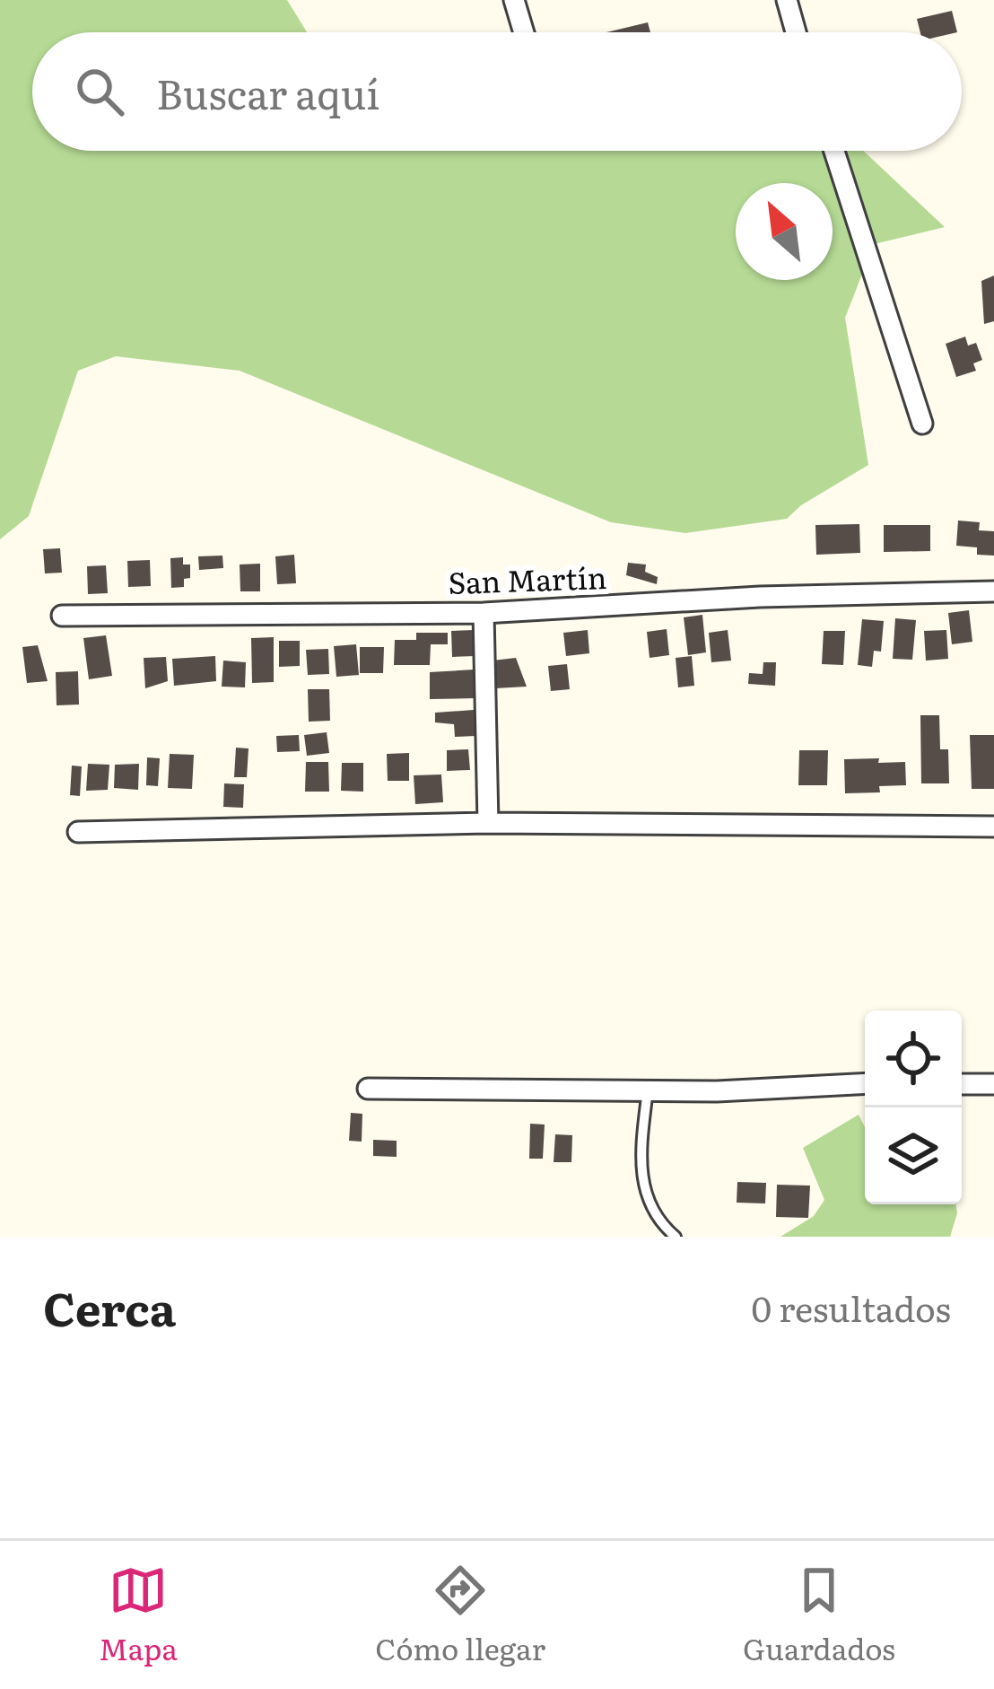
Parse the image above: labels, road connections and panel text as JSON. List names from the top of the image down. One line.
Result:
{"streets":{"street":["San Martín"]},"north":"top left","page":{"search":"Buscar aquí","heading":["Cerca","0 resultados"],"nav":["Mapa","Cómo llegar","Guardados"]}}
